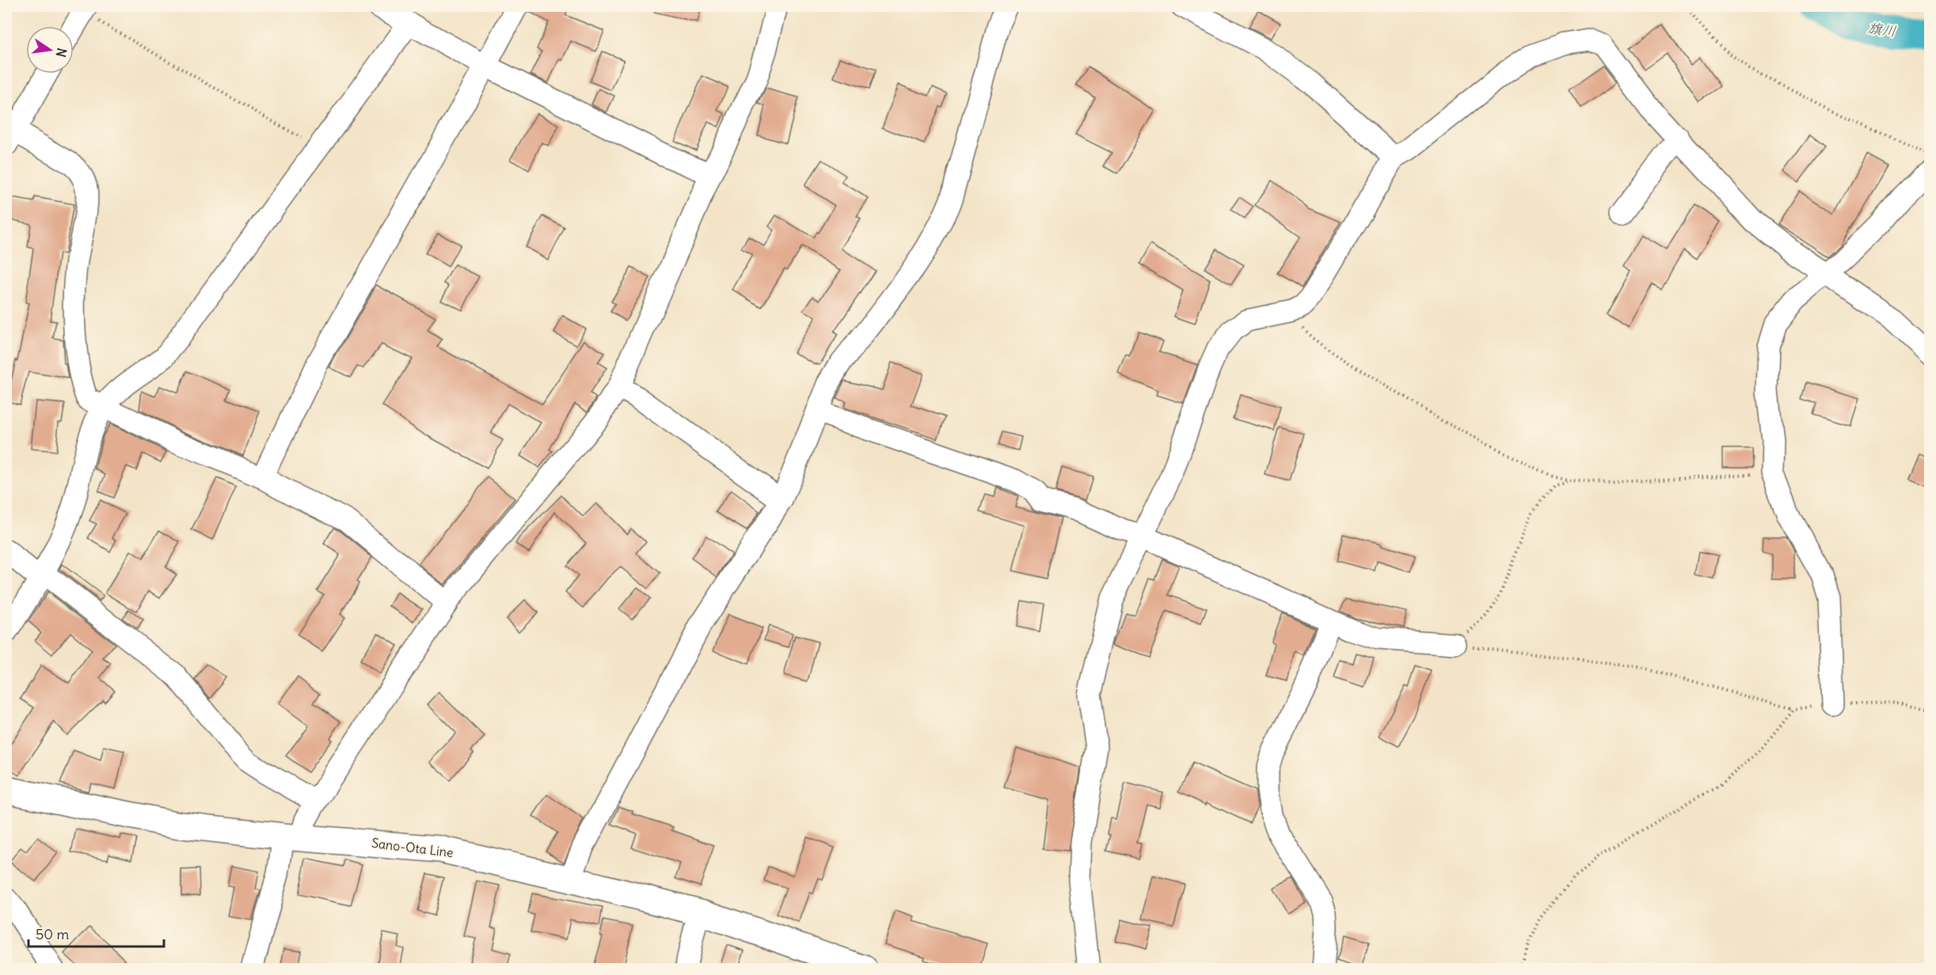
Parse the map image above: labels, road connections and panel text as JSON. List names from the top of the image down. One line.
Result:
{"streets":{"main road":["Sano-Ota Line"]},"water":["旗川"],"scale_bar":"50 m","north":"right"}
